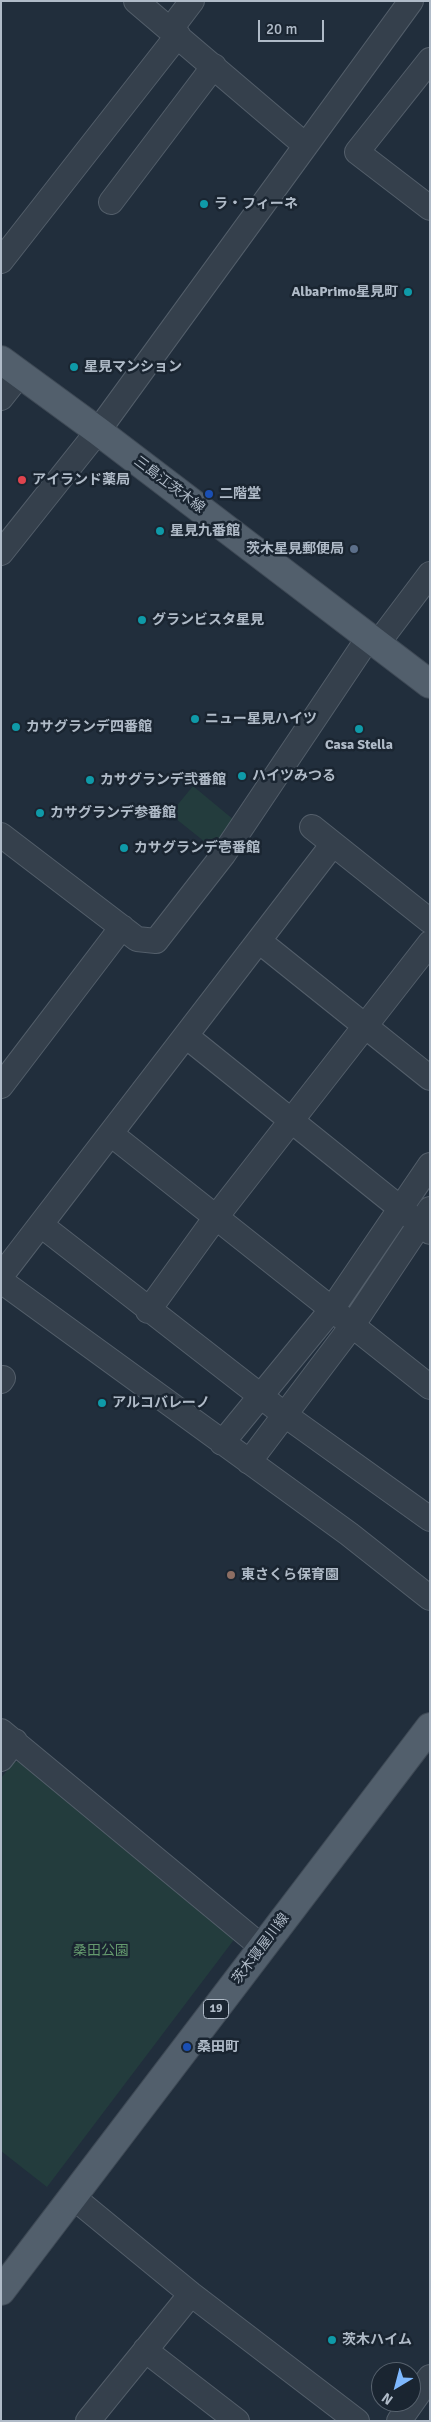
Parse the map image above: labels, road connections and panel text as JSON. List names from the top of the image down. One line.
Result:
{"streets":{"main road":["三島江茨木線","茨木寝屋川線","19"]},"parks":["桑田公園"],"places":["ラ・フィーネ","AlbaPrimo星見町","星見マンション","アイランド薬局","二階堂","星見九番館","茨木星見郵便局","グランビスタ星見","ニュー星見ハイツ","カサグランデ四番館","Casa Stella","ハイツみつる","カサグランデ弐番館","カサグランデ参番館","カサグランデ壱番館","アルコバレーノ","東さくら保育園","桑田町","茨木ハイム"],"scale_bar":"20 m","north":"bottom left"}
